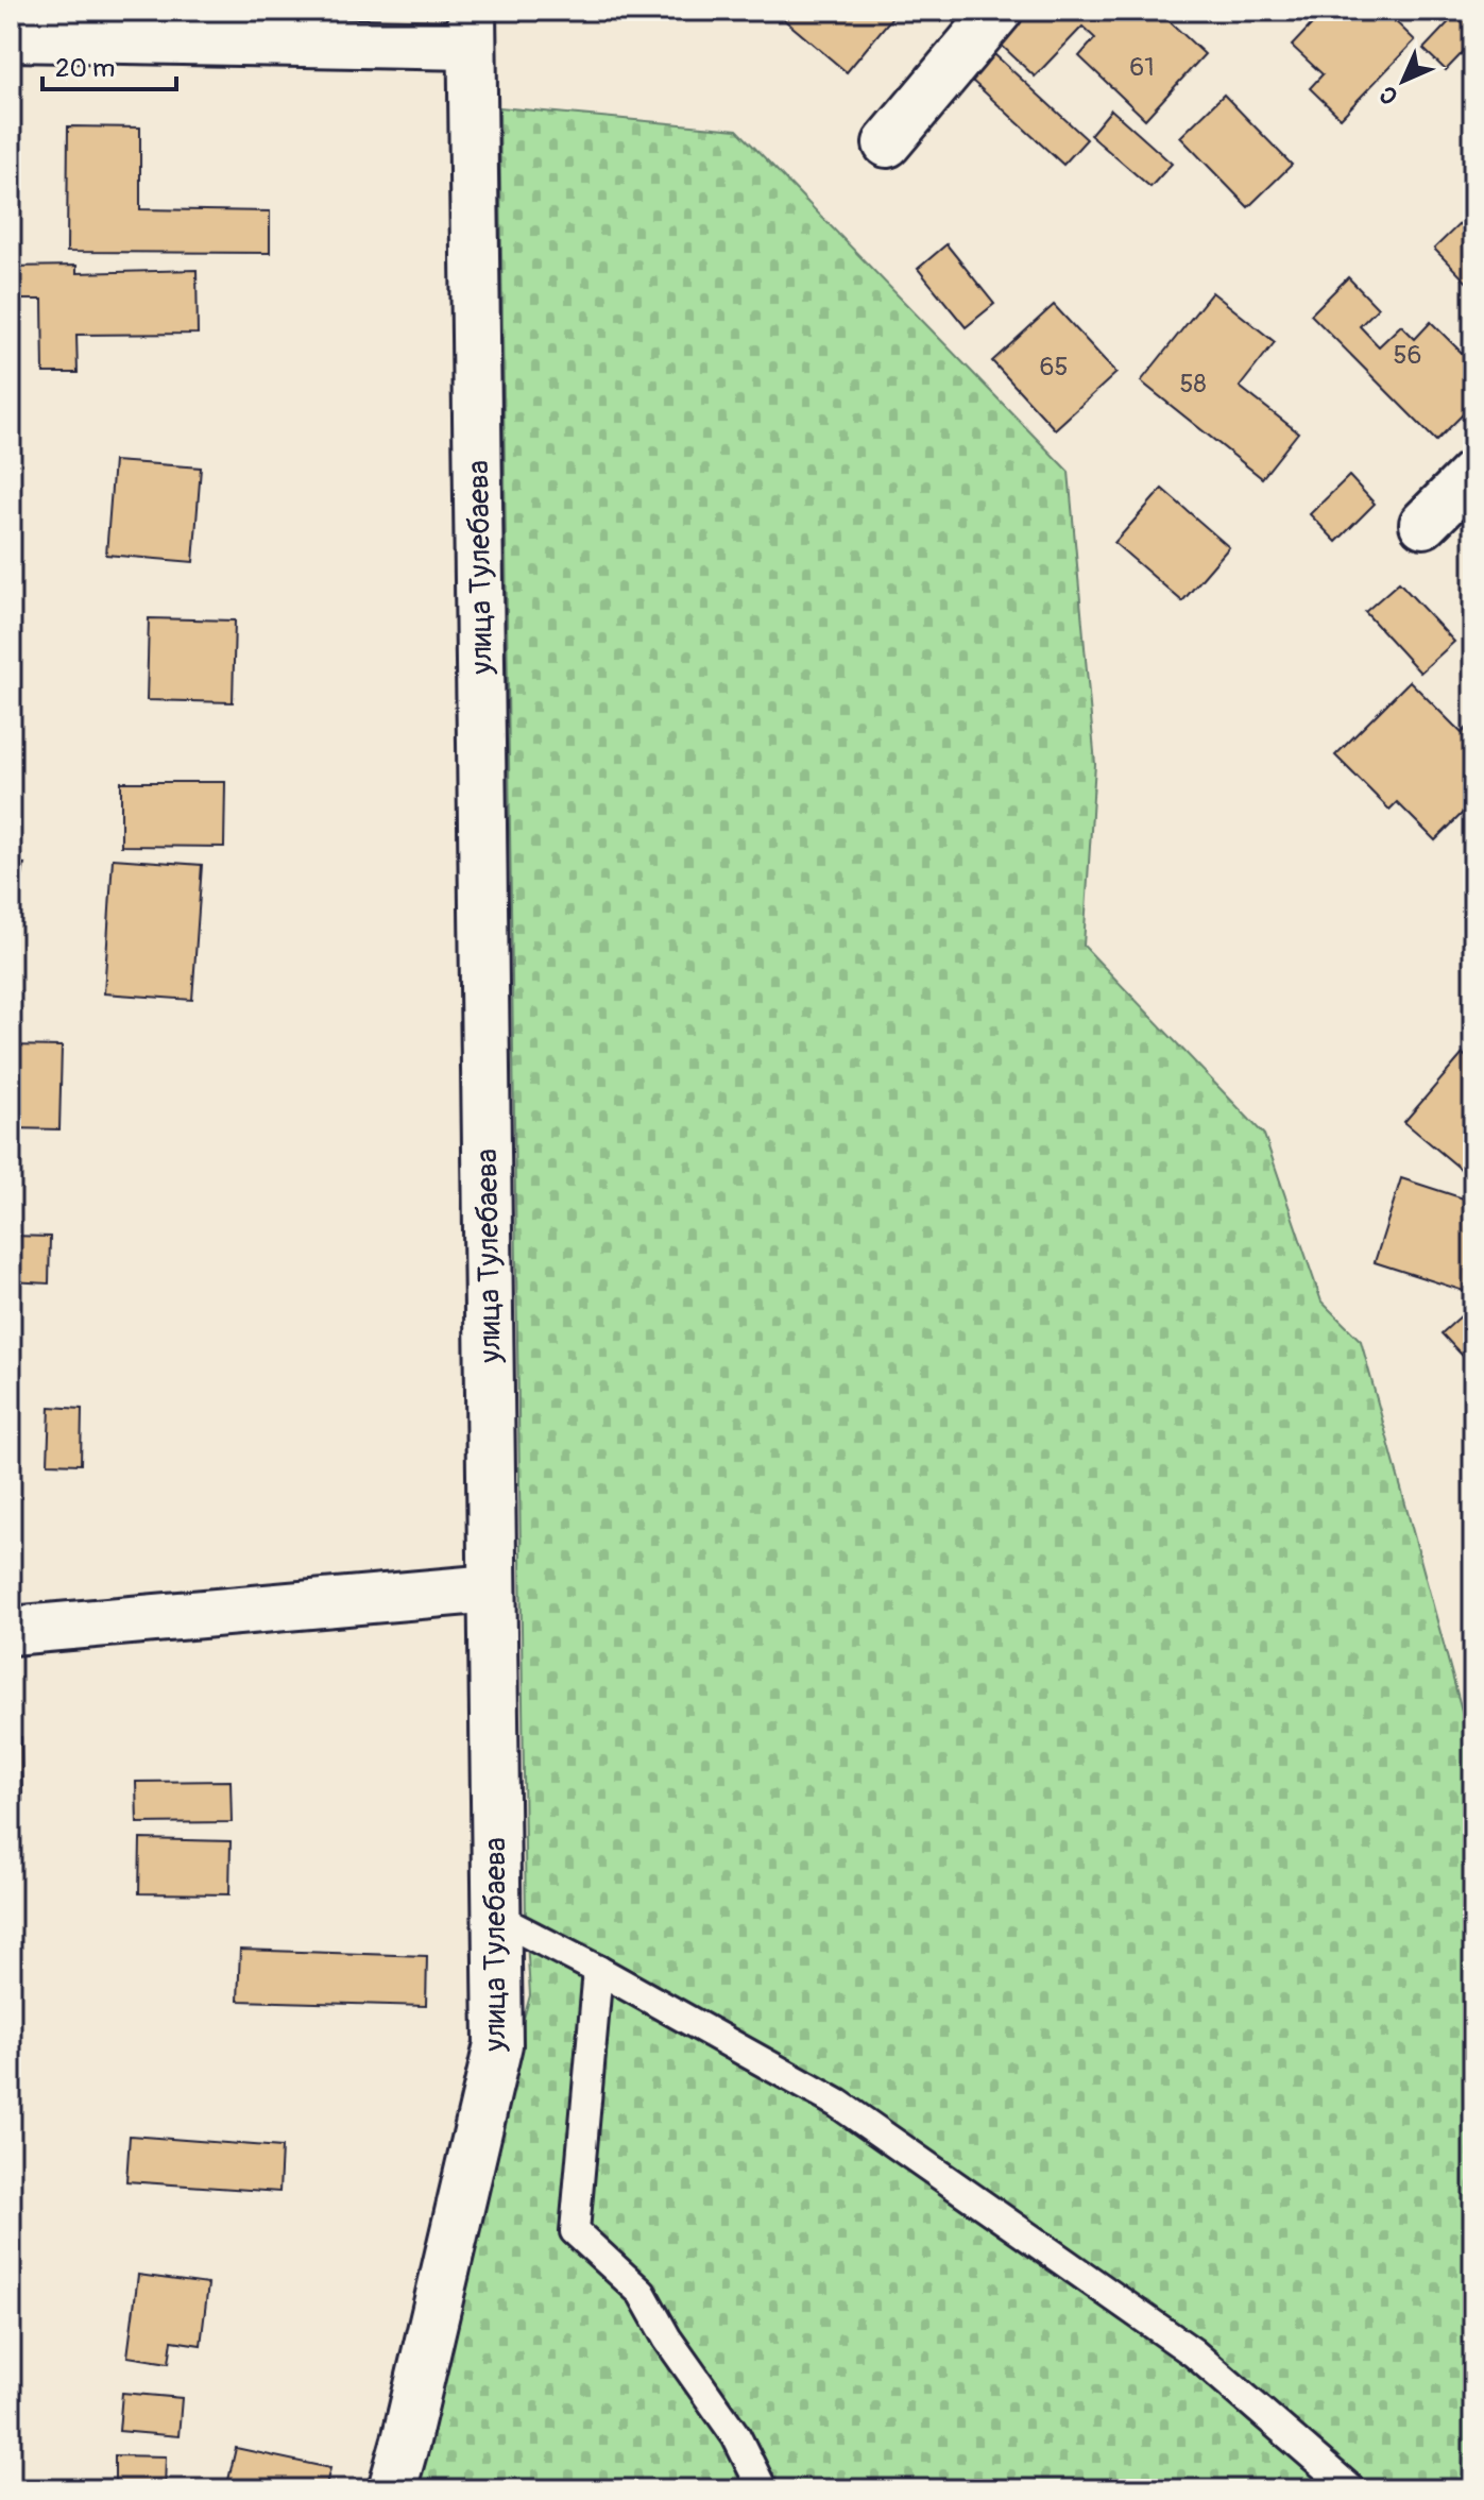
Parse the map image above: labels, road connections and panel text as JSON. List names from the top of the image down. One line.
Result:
{"streets":{"street":["улица Тулебаева"]},"house_numbers":["61","56","65","58"],"scale_bar":"20 m","north":"bottom left"}
